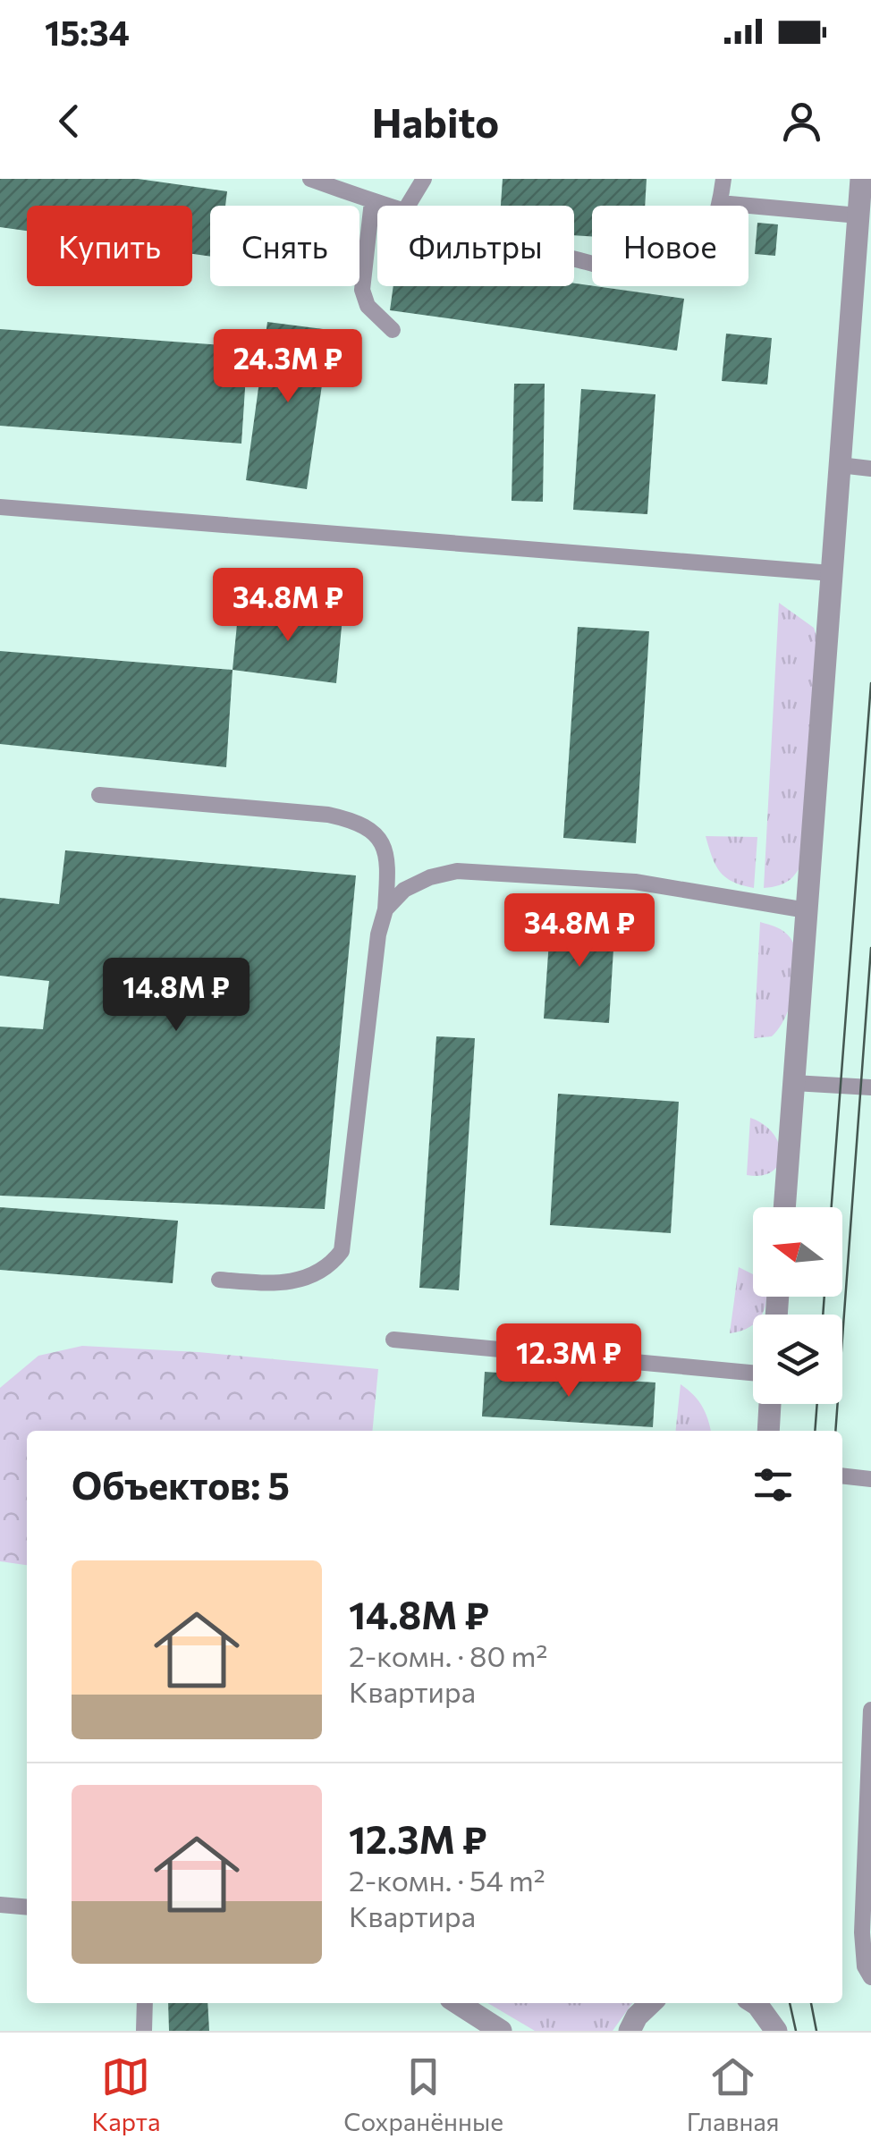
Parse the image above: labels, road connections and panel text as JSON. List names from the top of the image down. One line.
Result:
{"north":"left","page":{"status":"15:34","header":"Habito","chip":["Купить","Снять","Фильтры","Новое"],"price":["24.3M ₽","34.8M ₽","34.8M ₽","14.8M ₽","12.3M ₽"],"heading":"Объектов: 5","list":[{"name":"14.8M ₽","note":"2-комн. · 80 m² · Квартира"},{"name":"12.3M ₽","note":"2-комн. · 54 m² · Квартира"}],"tabs":["Карта","Сохранённые","Главная"]}}
